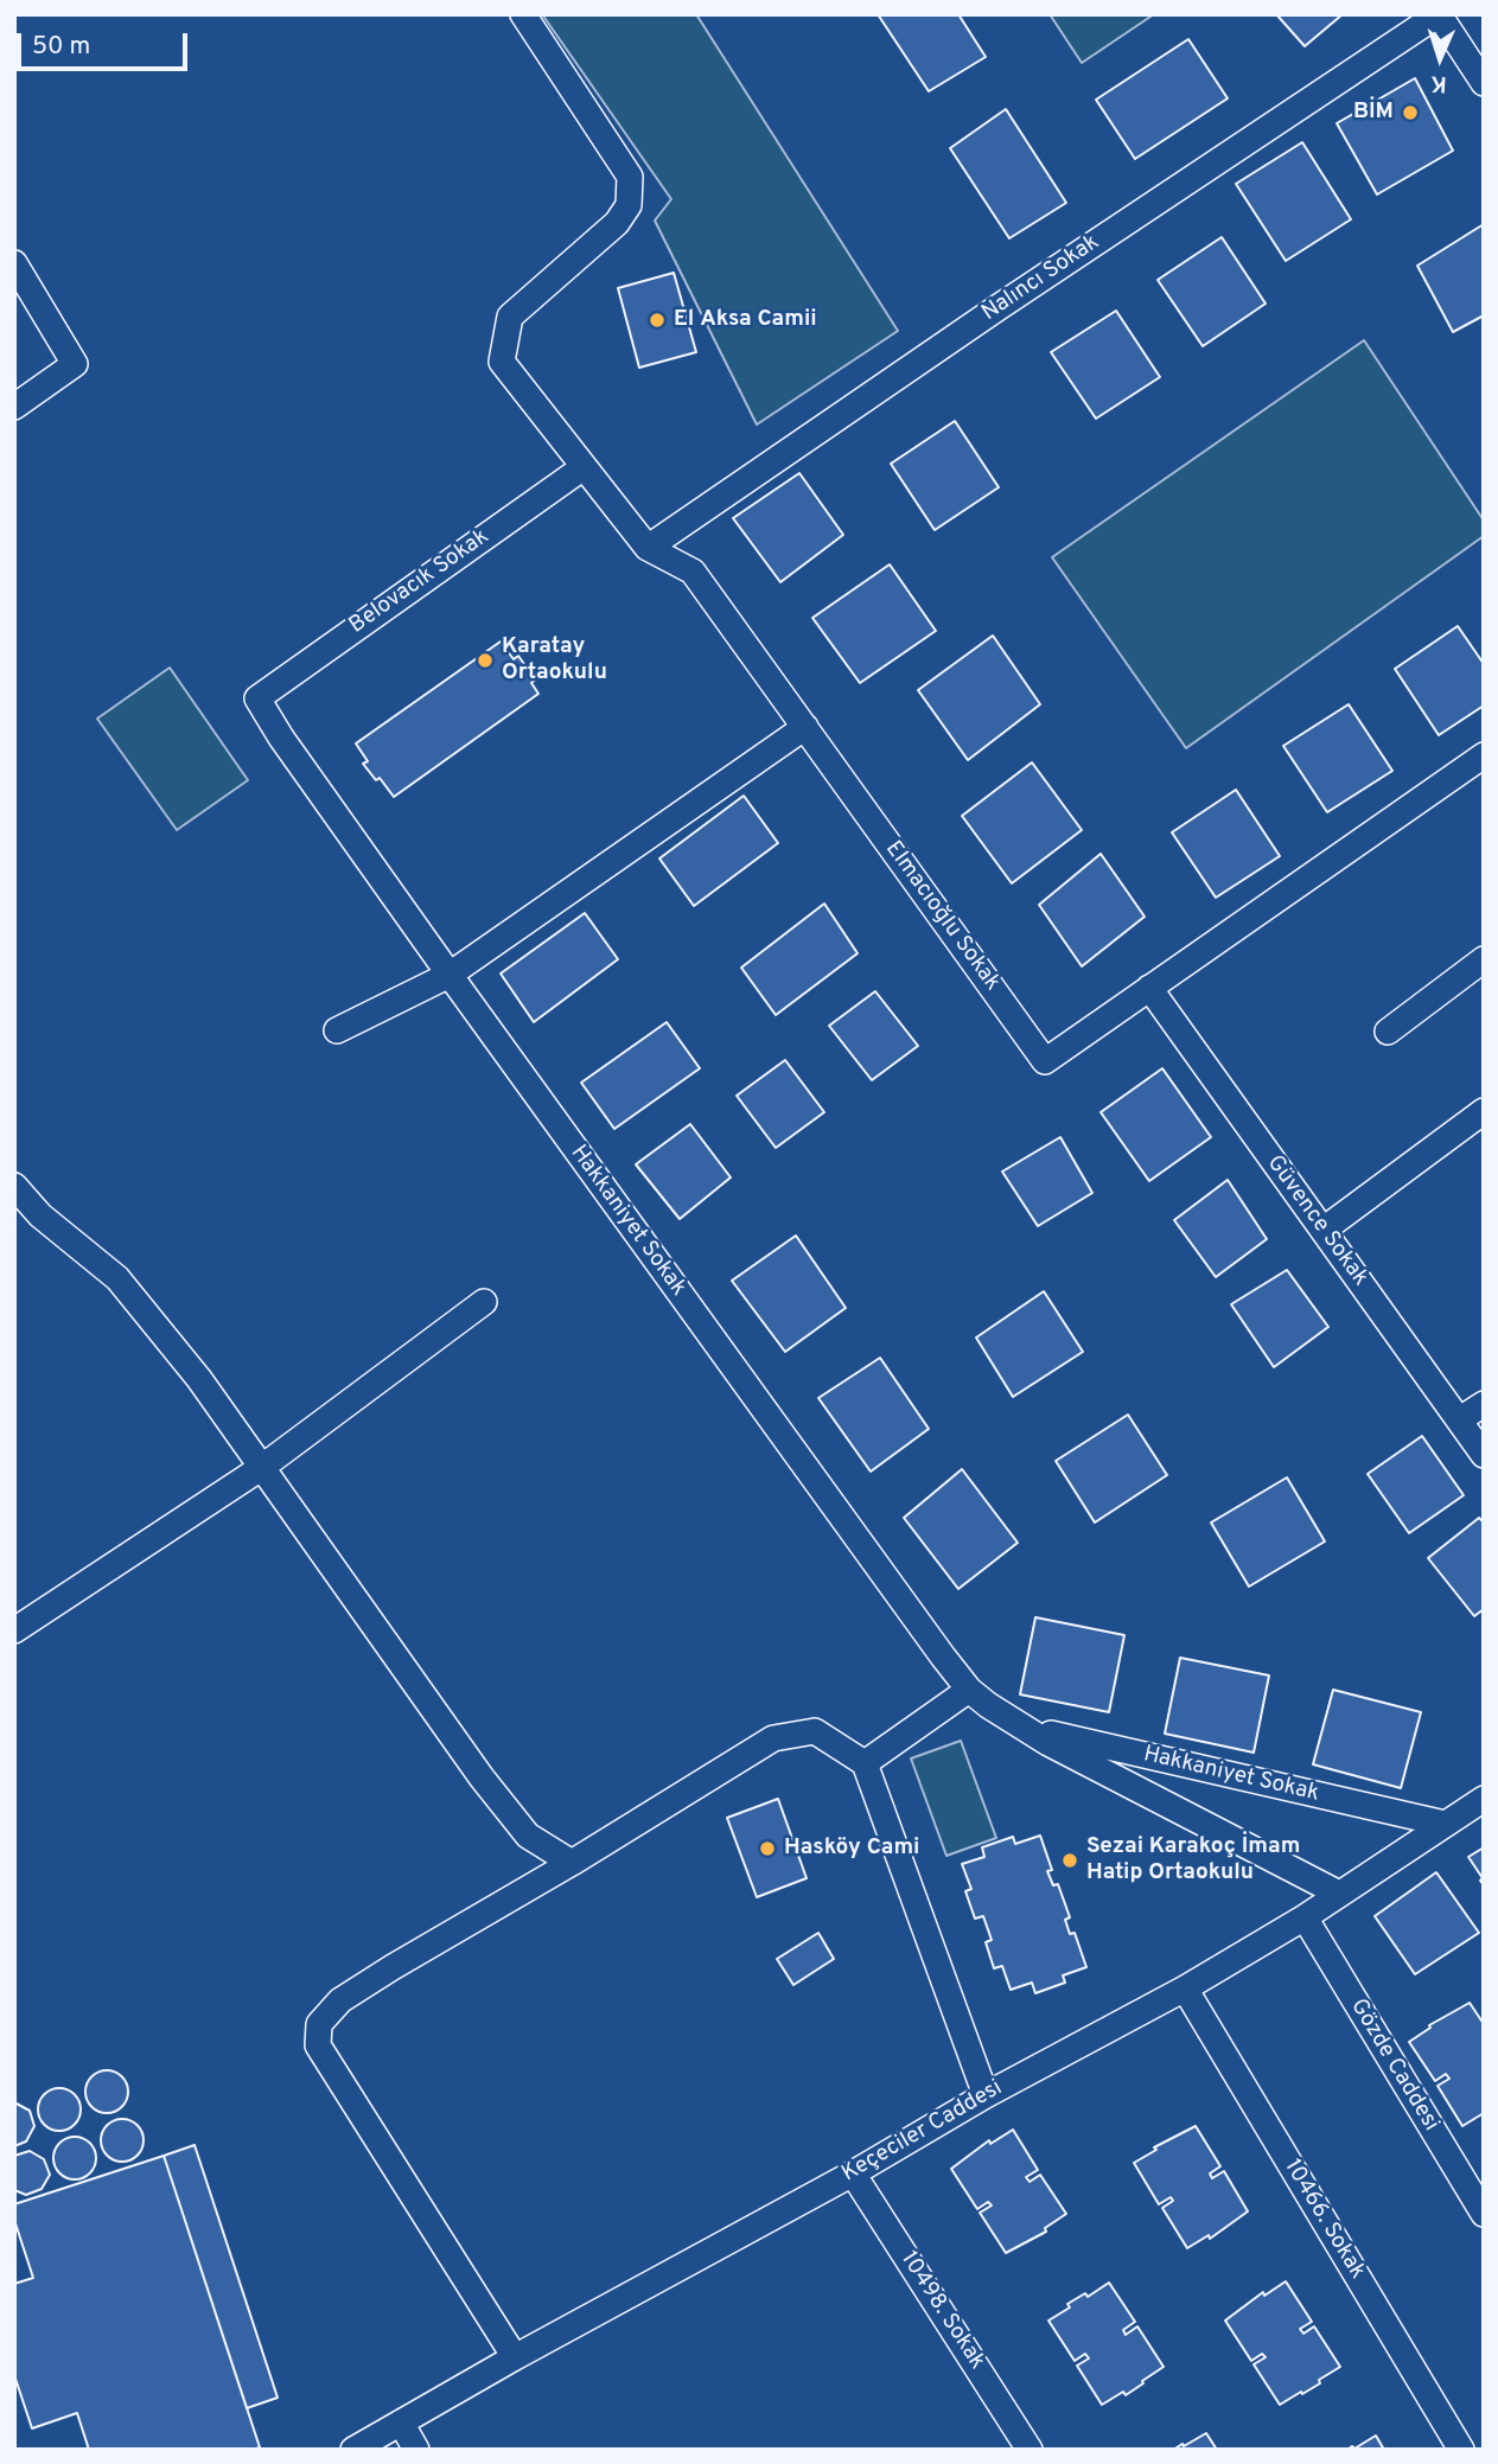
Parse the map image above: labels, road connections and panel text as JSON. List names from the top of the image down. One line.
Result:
{"streets":{"street":["Nalıncı Sokak","Belovacık Sokak","Elmacıoğlu Sokak","Hakkaniyet Sokak","Güvence Sokak","Gözde Caddesi","Keçeciler Caddesi","10466. Sokak","10498. Sokak"]},"crossings":[["Nalıncı Sokak","Elmacıoğlu Sokak"],["Belovacık Sokak","Elmacıoğlu Sokak"],["Belovacık Sokak","Hakkaniyet Sokak"],["Elmacıoğlu Sokak","Güvence Sokak"],["Hakkaniyet Sokak","Keçeciler Caddesi"],["Gözde Caddesi","Keçeciler Caddesi"],["Keçeciler Caddesi","10466. Sokak"],["Keçeciler Caddesi","10498. Sokak"]],"places":["BİM","El Aksa Camii","Karatay Ortaokulu","Hasköy Cami","Sezai Karakoç İmam Hatip Ortaokulu"],"scale_bar":"50 m","north":"bottom"}
